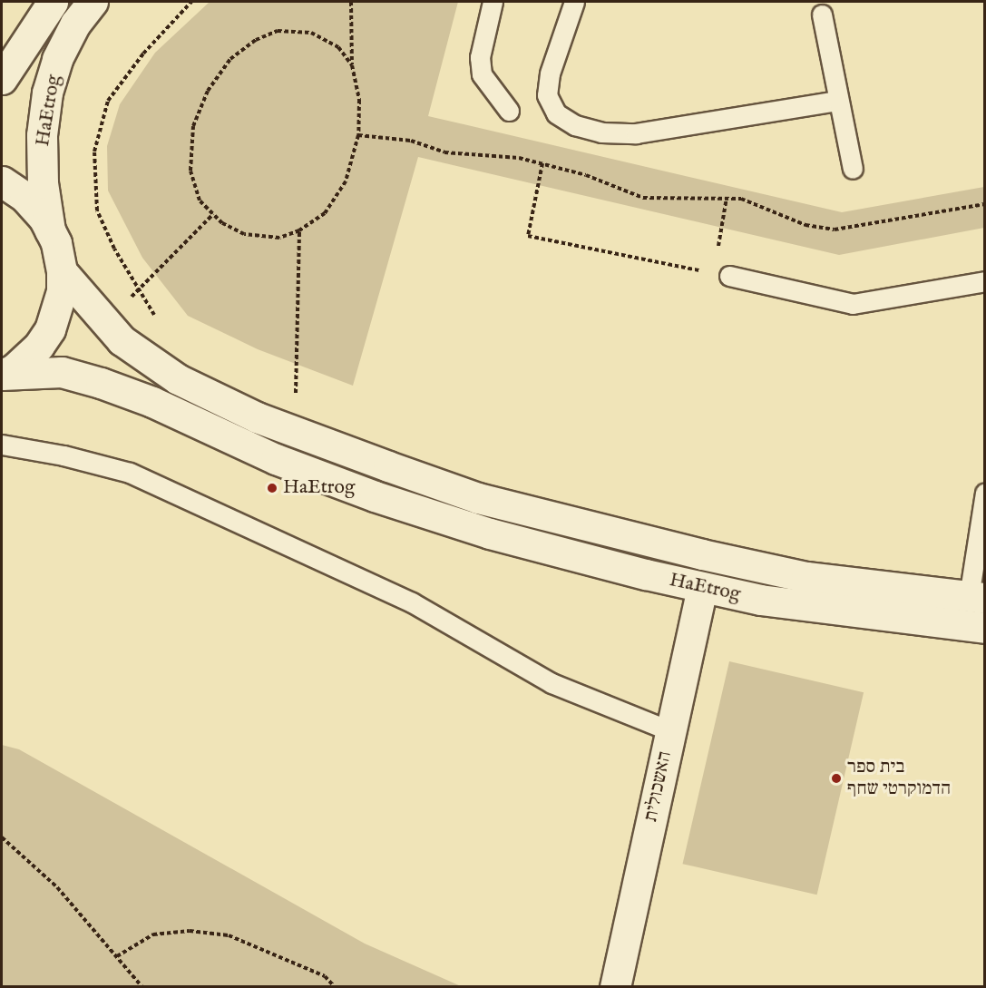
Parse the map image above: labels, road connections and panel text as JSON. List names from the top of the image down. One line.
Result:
{"streets":{"street":["HaEtrog","האשכולית"]},"crossings":[["HaEtrog","האשכולית"]],"places":["HaEtrog","בית ספר הדמוקרטי שחף"]}
